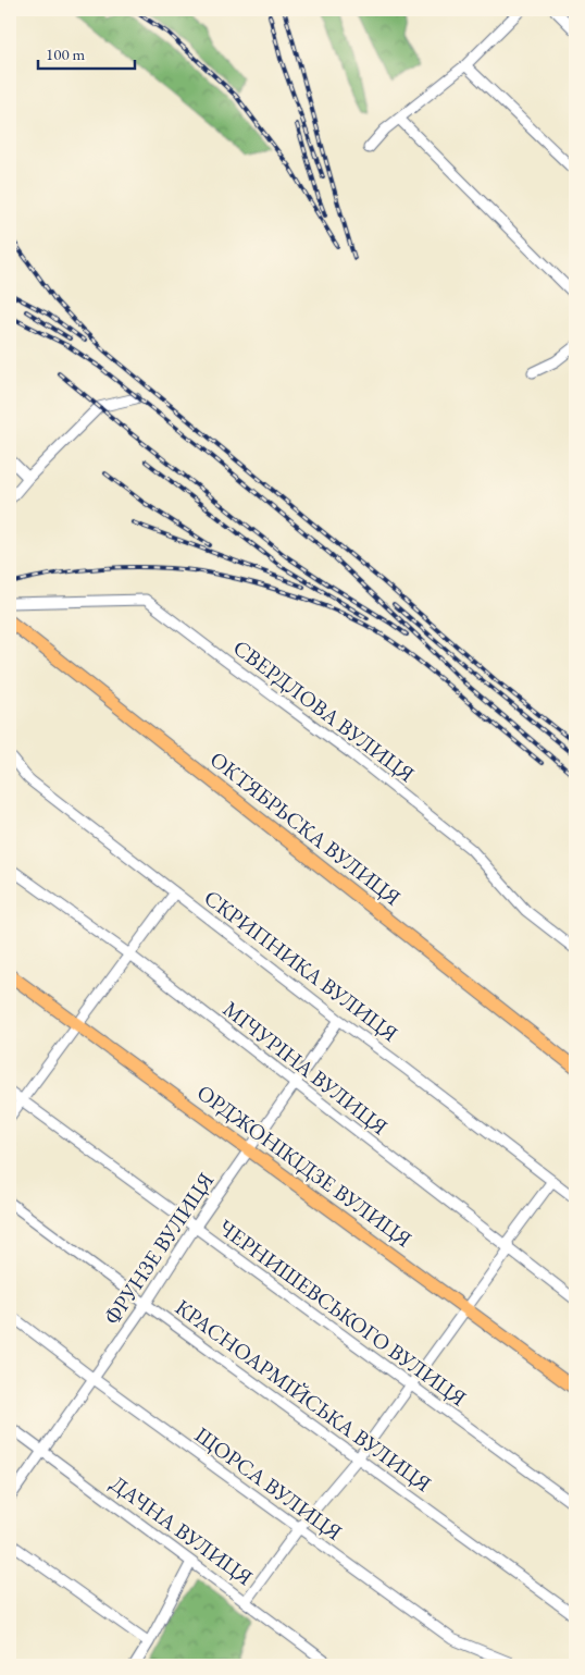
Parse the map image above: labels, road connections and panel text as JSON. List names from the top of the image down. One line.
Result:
{"streets":{"main road":["ОКТЯБРЬСКА ВУЛИЦЯ","ОРДЖОНІКІДЗЕ ВУЛИЦЯ"],"street":["СВЕРДЛОВА ВУЛИЦЯ","СКРИПНИКА ВУЛИЦЯ","МІЧУРІНА ВУЛИЦЯ","ФРУНЗЕ ВУЛИЦЯ","ЧЕРНИШЕВСЬКОГО ВУЛИЦЯ","КРАСНОАРМІЙСЬКА ВУЛИЦЯ","ЩОРСА ВУЛИЦЯ","ДАЧНА ВУЛИЦЯ"]},"crossings":[["СКРИПНИКА ВУЛИЦЯ","ФРУНЗЕ ВУЛИЦЯ"],["МІЧУРІНА ВУЛИЦЯ","ФРУНЗЕ ВУЛИЦЯ"],["ОРДЖОНІКІДЗЕ ВУЛИЦЯ","ФРУНЗЕ ВУЛИЦЯ"],["ФРУНЗЕ ВУЛИЦЯ","ЧЕРНИШЕВСЬКОГО ВУЛИЦЯ"],["ФРУНЗЕ ВУЛИЦЯ","КРАСНОАРМІЙСЬКА ВУЛИЦЯ"],["ФРУНЗЕ ВУЛИЦЯ","ЩОРСА ВУЛИЦЯ"],["ФРУНЗЕ ВУЛИЦЯ","ДАЧНА ВУЛИЦЯ"]],"scale_bar":"100 m"}
